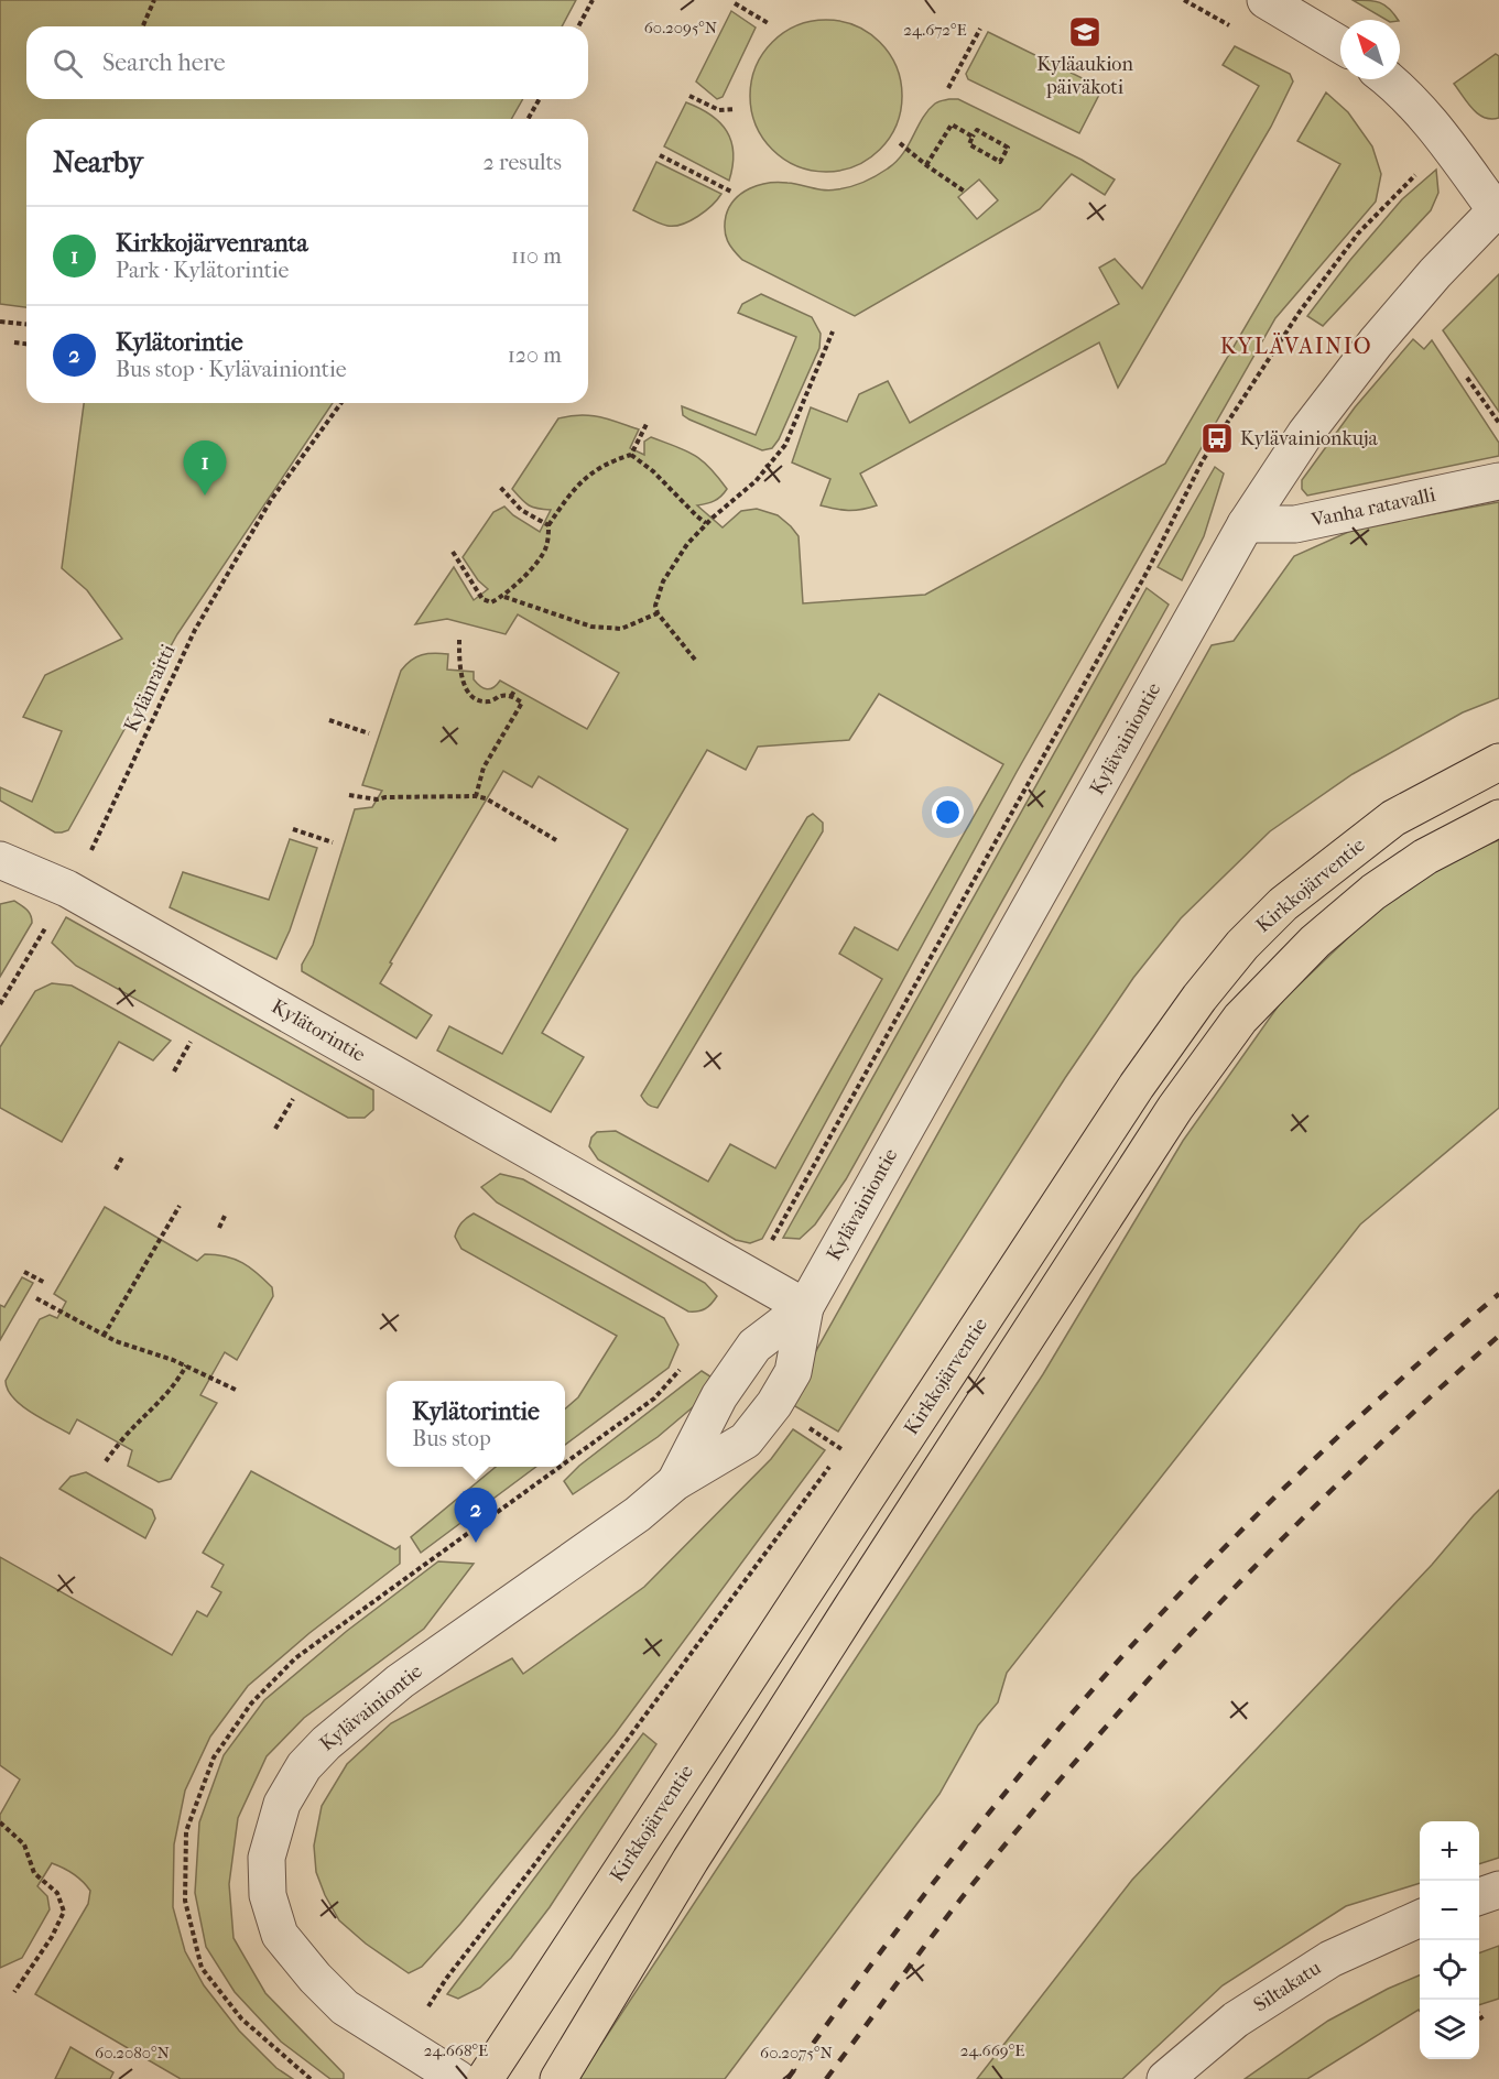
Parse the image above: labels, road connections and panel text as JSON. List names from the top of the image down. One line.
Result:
{"streets":{"main road":["Kirkkojärventie"],"street":["Vanha ratavalli","Kylävainiontie","Kylätorintie","Siltakatu"],"path":["Kylänraitti"]},"crossings":[["Vanha ratavalli","Kylävainiontie"],["Kylänraitti","Kylätorintie"],["Kylävainiontie","Kylätorintie"]],"districts":["KYLÄVAINIO"],"places":{"school or university":["Kyläaukion päiväkoti"],"bus stop":["Kylävainionkuja"]},"north":"top left","page":{"search":"Search here","heading":["Nearby","2 results"],"list":[{"mark":"1","name":"Kirkkojärvenranta","note":"Park · Kylätorintie","value":"110 m"},{"mark":"2","name":"Kylätorintie","note":"Bus stop · Kylävainiontie","value":"120 m"}],"pins":["1","2"],"popup":["Kylätorintie","Bus stop"],"map_buttons":["+","−"]},"coordinates":["60.2095°N","24.672°E","24.668°E","24.669°E","60.2080°N","60.2075°N"]}
